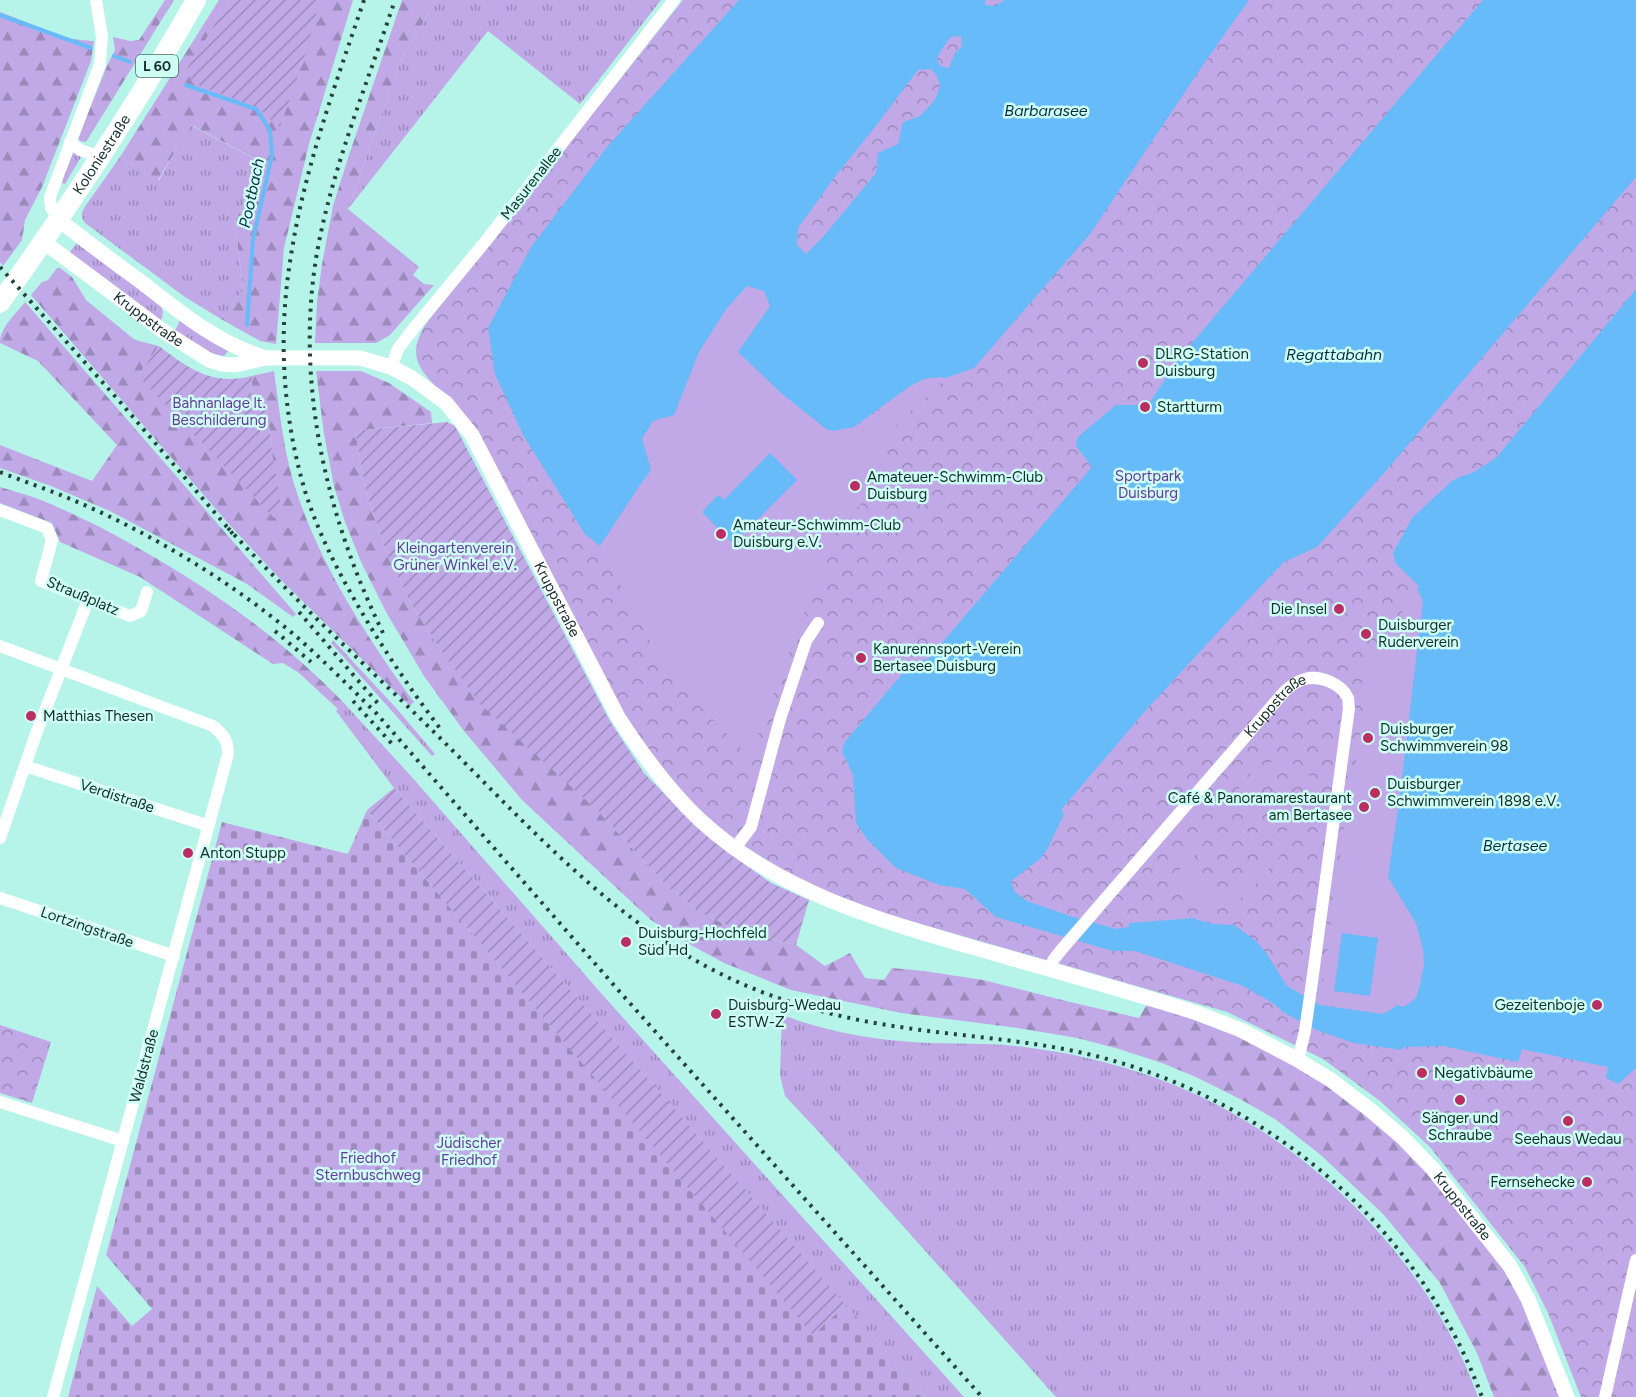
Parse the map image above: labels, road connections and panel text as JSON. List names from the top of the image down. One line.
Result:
{"streets":{"main road":["L 60","Koloniestraße"],"street":["Masurenallee","Kruppstraße","Straußplatz","Verdistraße","Lortzingstraße","Waldstraße"]},"crossings":[["Koloniestraße","Kruppstraße"],["Masurenallee","Kruppstraße"],["Verdistraße","Waldstraße"],["Lortzingstraße","Waldstraße"]],"water":["Barbarasee","Pootbach","Regattabahn","Bertasee"],"parks":["Bahnanlage lt. Beschilderung","Sportpark Duisburg","Kleingartenverein Grüner Winkel e.V.","Jüdischer Friedhof","Friedhof Sternbuschweg"],"places":["DLRG-Station Duisburg","Startturm","Amateuer-Schwimm-Club Duisburg","Amateur-Schwimm-Club Duisburg e.V.","Die Insel","Duisburger Ruderverein","Kanurennsport-Verein Bertasee Duisburg","Matthias Thesen","Duisburger Schwimmverein 98","Duisburger Schwimmverein 1898 e.V.","Café & Panoramarestaurant am Bertasee","Anton Stupp","Duisburg-Hochfeld Süd Hd","Gezeitenboje","Duisburg-Wedau ESTW-Z","Negativbäume","Sänger und Schraube","Seehaus Wedau","Fernsehecke"]}
